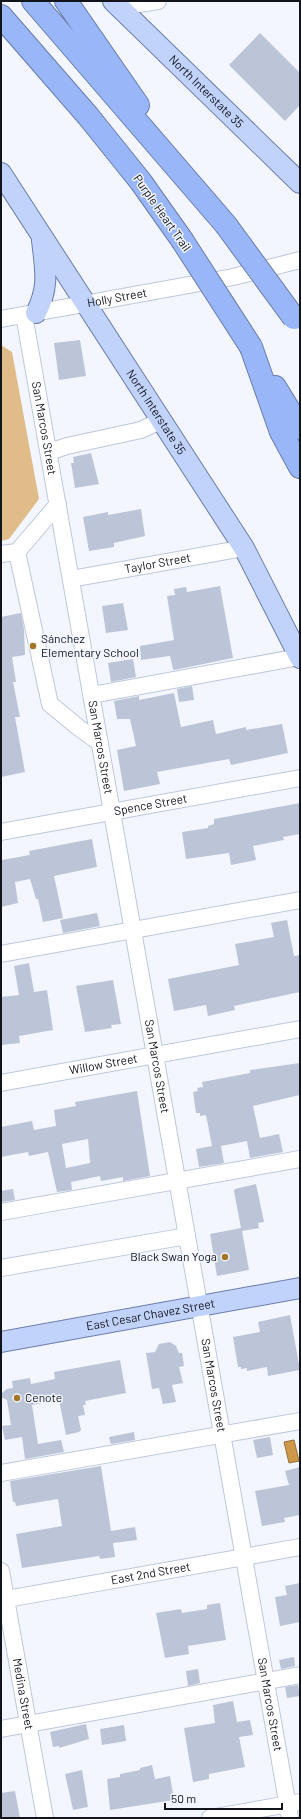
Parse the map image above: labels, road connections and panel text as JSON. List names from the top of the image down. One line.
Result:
{"streets":{"highway":["Purple Heart Trail"],"main road":["North Interstate 35","East Cesar Chavez Street"],"street":["Holly Street","San Marcos Street","Taylor Street","Spence Street","Willow Street","East 2nd Street","Medina Street"]},"crossings":[["North Interstate 35","Holly Street"],["North Interstate 35","Taylor Street"],["Holly Street","San Marcos Street"],["San Marcos Street","Taylor Street"],["San Marcos Street","Spence Street"],["San Marcos Street","Willow Street"],["San Marcos Street","East Cesar Chavez Street"],["San Marcos Street","East 2nd Street"],["East 2nd Street","Medina Street"]],"places":["Sánchez Elementary School","Black Swan Yoga","Cenote"],"scale_bar":"50 m"}
